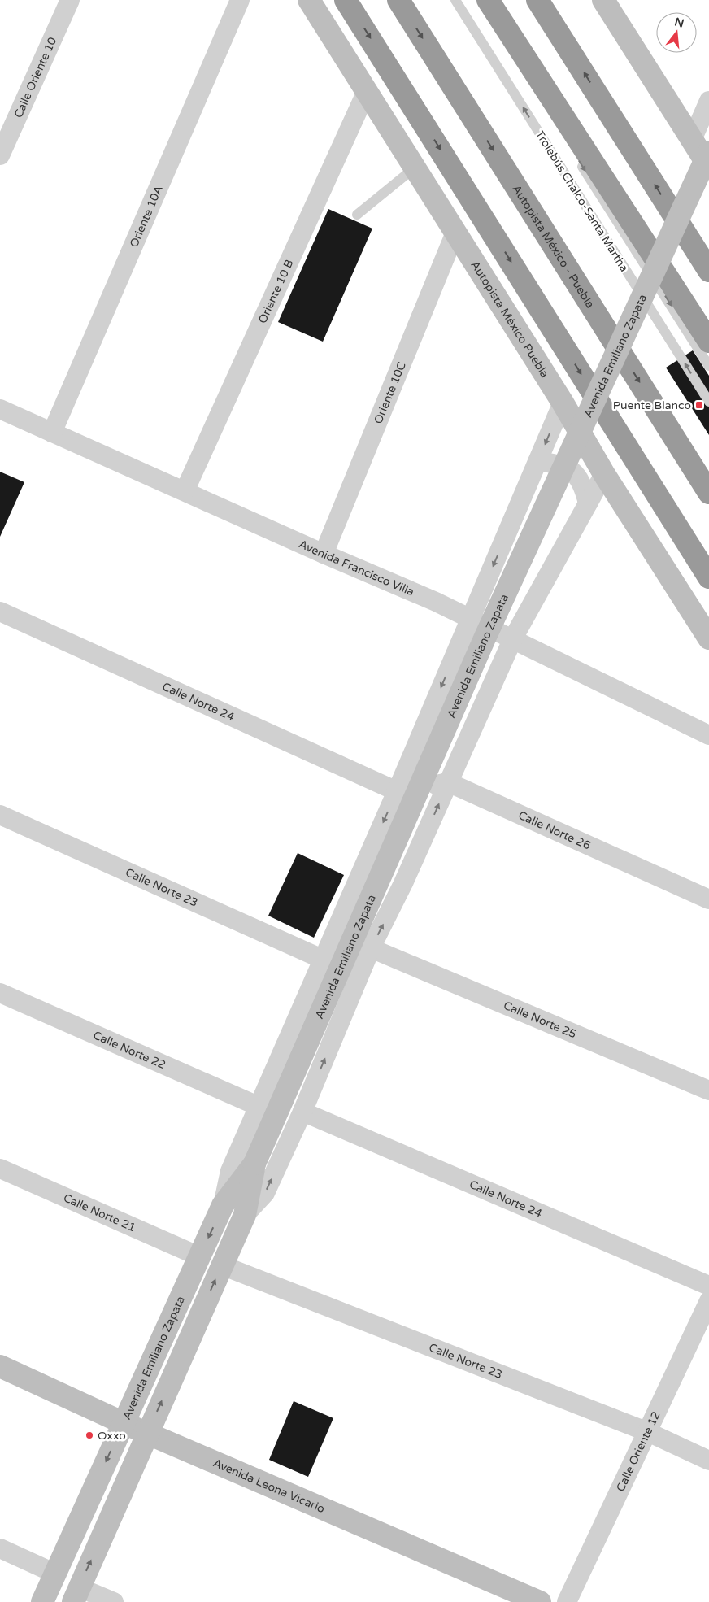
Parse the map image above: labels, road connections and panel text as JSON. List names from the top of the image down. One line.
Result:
{"streets":{"highway":["Autopista México - Puebla"],"street":["Calle Oriente 10","Oriente 10A","Oriente 10 B","Autopista México Puebla","Avenida Emiliano Zapata","Oriente 10C","Avenida Francisco Villa","Calle Norte 24","Calle Norte 26","Calle Norte 23","Calle Norte 25","Calle Norte 22","Calle Norte 21","Calle Oriente 12","Avenida Leona Vicario"],"lane":["Trolebús Chalco-Santa Martha"]},"crossings":[["Oriente 10A","Avenida Francisco Villa"],["Oriente 10 B","Autopista México Puebla"],["Oriente 10 B","Avenida Francisco Villa"],["Autopista México Puebla","Oriente 10C"],["Avenida Emiliano Zapata","Calle Norte 23"],["Avenida Emiliano Zapata","Calle Norte 21"],["Avenida Emiliano Zapata","Avenida Leona Vicario"],["Oriente 10C","Avenida Francisco Villa"],["Calle Norte 23","Calle Oriente 12"]],"places":{"transit":["Puente Blanco"],"other":["Oxxo"]},"north":"top"}
